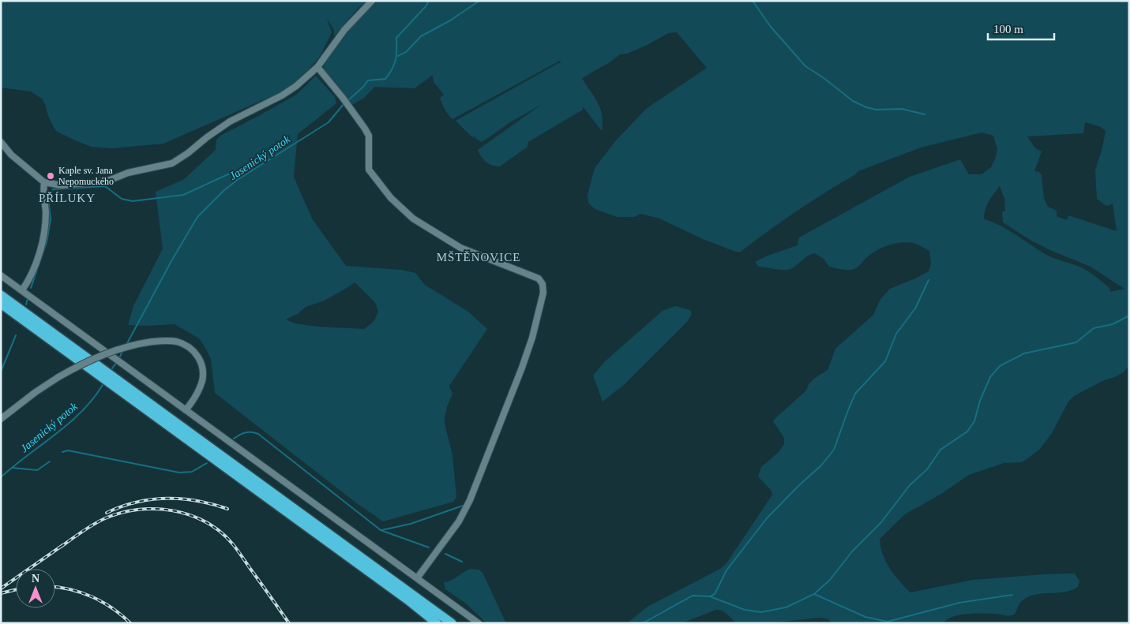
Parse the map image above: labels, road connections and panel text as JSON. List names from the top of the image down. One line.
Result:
{"districts":["PŘÍLUKY","MŠTĚNOVICE"],"water":["Jasenický potok"],"places":["Kaple sv. Jana Nepomuckého"],"scale_bar":"100 m","north":"top"}
